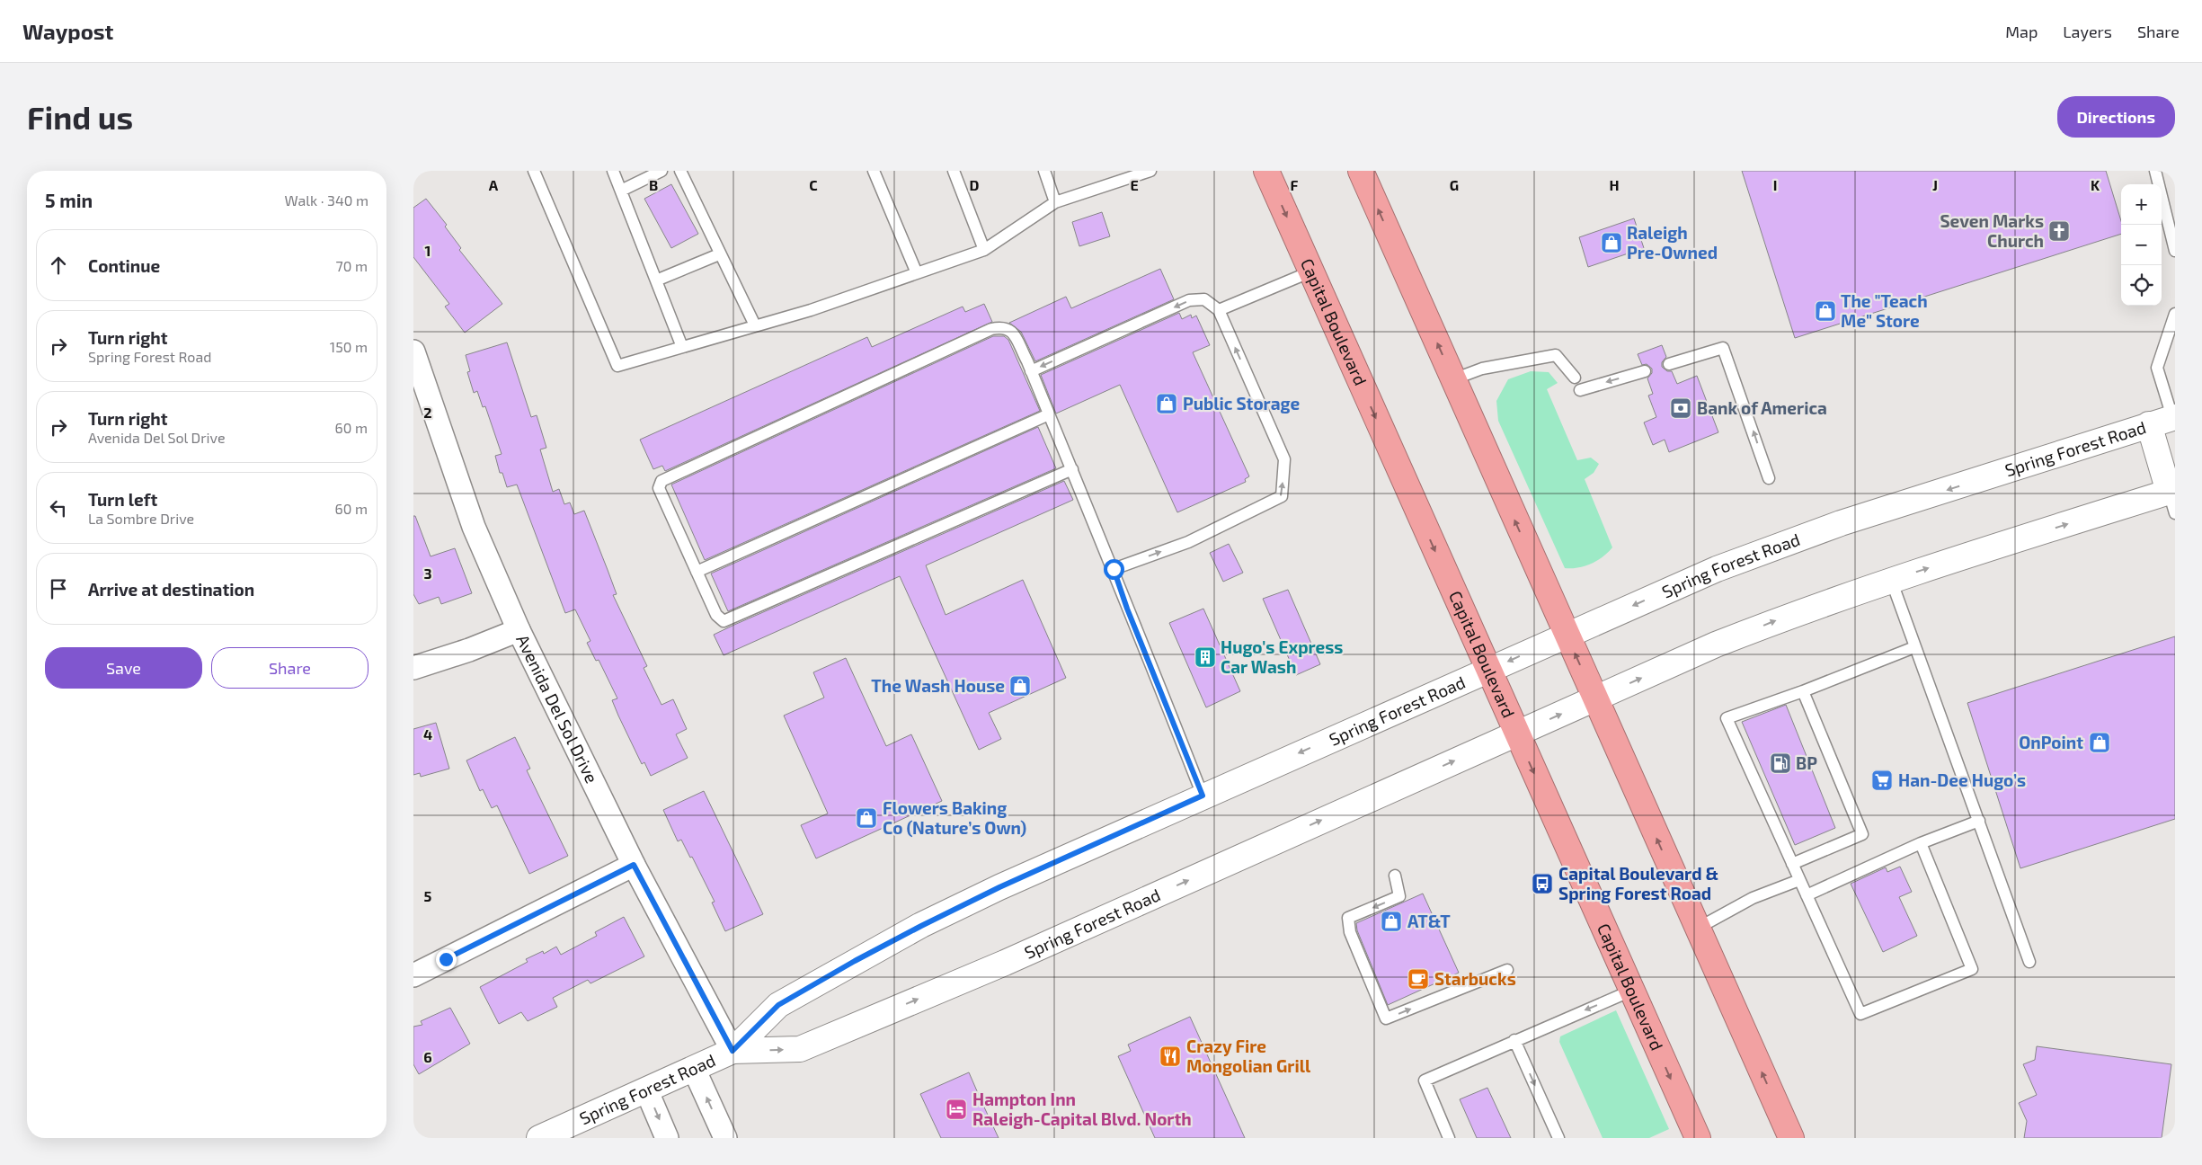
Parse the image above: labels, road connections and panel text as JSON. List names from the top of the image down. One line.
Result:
{"streets":{"highway":["Capital Boulevard"],"main road":["Spring Forest Road"],"street":["Avenida Del Sol Drive"]},"crossings":[["Capital Boulevard","Spring Forest Road"],["Spring Forest Road","Avenida Del Sol Drive"]],"places":{"church":["Seven Marks Church"],"shop":["Raleigh Pre-Owned","The \"Teach Me\" Store","Public Storage","The Wash House","OnPoint","Flowers Baking Co (Nature’s Own)","AT&T"],"bank":["Bank of America"],"building":["Hugo's Express Car Wash"],"fuel station":["BP"],"supermarket":["Han-Dee Hugo’s"],"bus stop":["Capital Boulevard & Spring Forest Road"],"cafe":["Starbucks"],"restaurant":["Crazy Fire Mongolian Grill"],"hotel":["Hampton Inn Raleigh-Capital Blvd. North"]},"page":{"header":"Waypost","nav":["Map","Layers","Share"],"buttons":["Directions",["Save","Share"]],"title":"Find us","heading":["5 min","Walk · 340 m"],"map_buttons":["+","−"],"list":[["Continue","70 m"],["Turn right","Spring Forest Road","150 m"],["Turn right","Avenida Del Sol Drive","60 m"],["Turn left","La Sombre Drive","60 m"],"Arrive at destination"]},"grid":{"columns":["A","B","C","D","E","F","G","H","I","J","K"],"rows":["1","2","3","4","5","6"]}}
